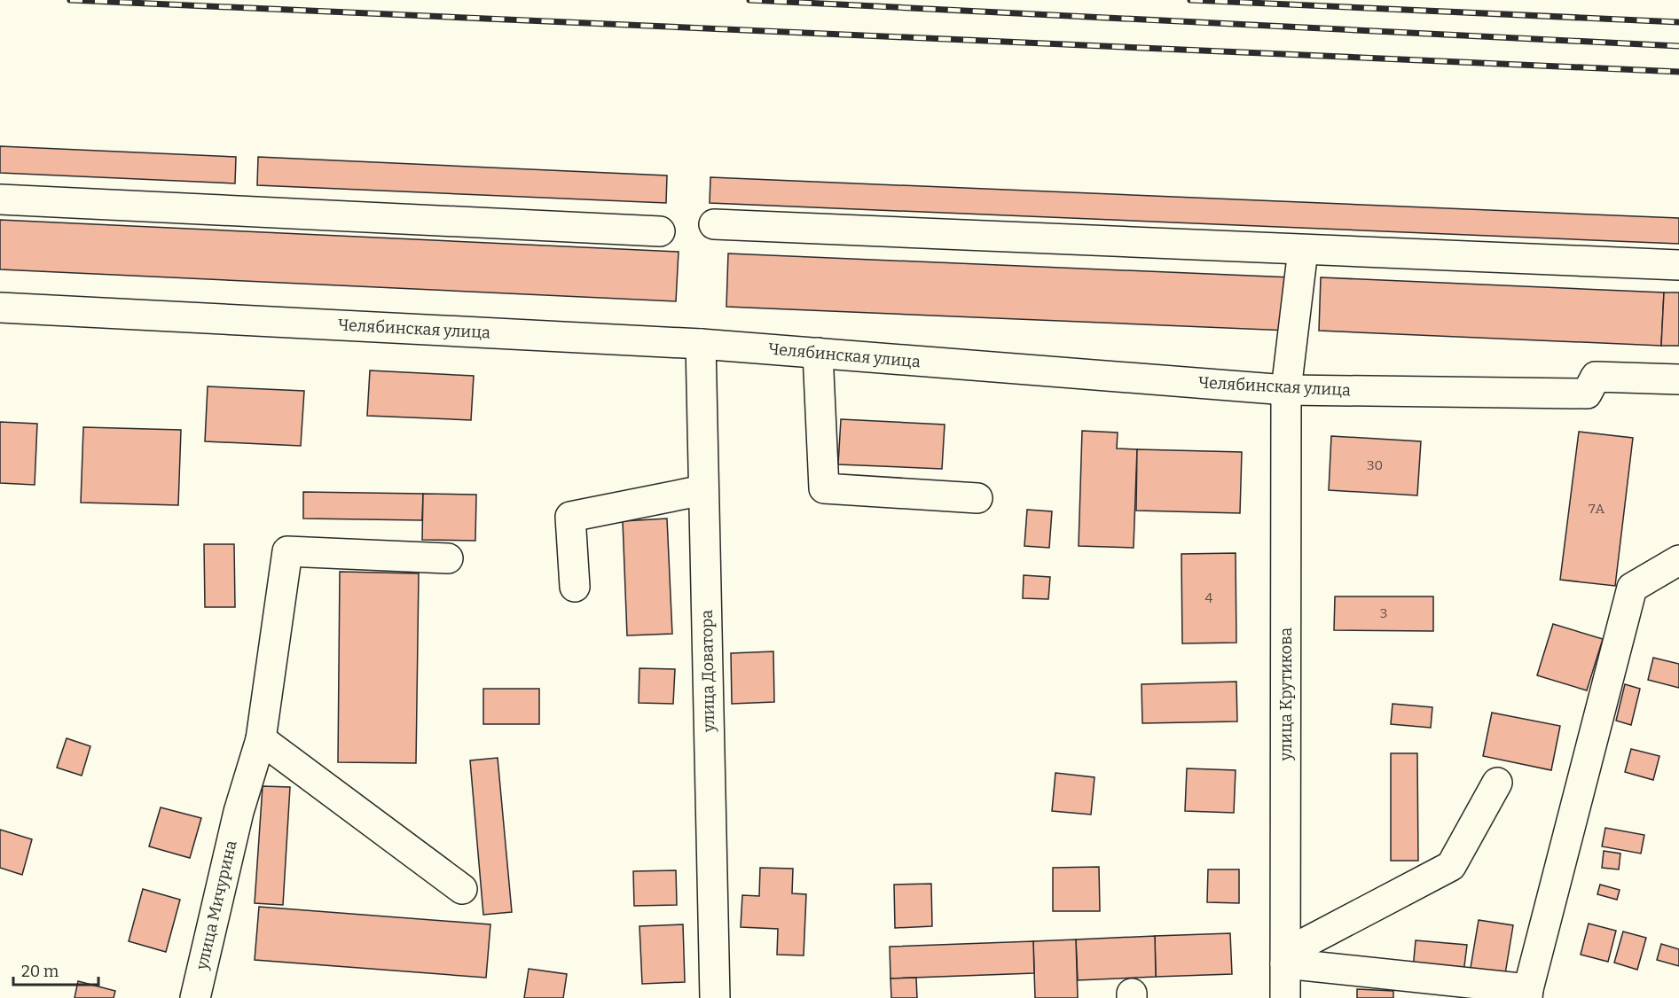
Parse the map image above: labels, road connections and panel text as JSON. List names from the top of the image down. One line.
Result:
{"streets":{"street":["Челябинская улица","улица Доватора","улица Крутикова","улица Мичурина"]},"crossings":[["Челябинская улица","улица Доватора"],["Челябинская улица","улица Крутикова"]],"house_numbers":["30","7А","4","3"],"scale_bar":"20 m"}
